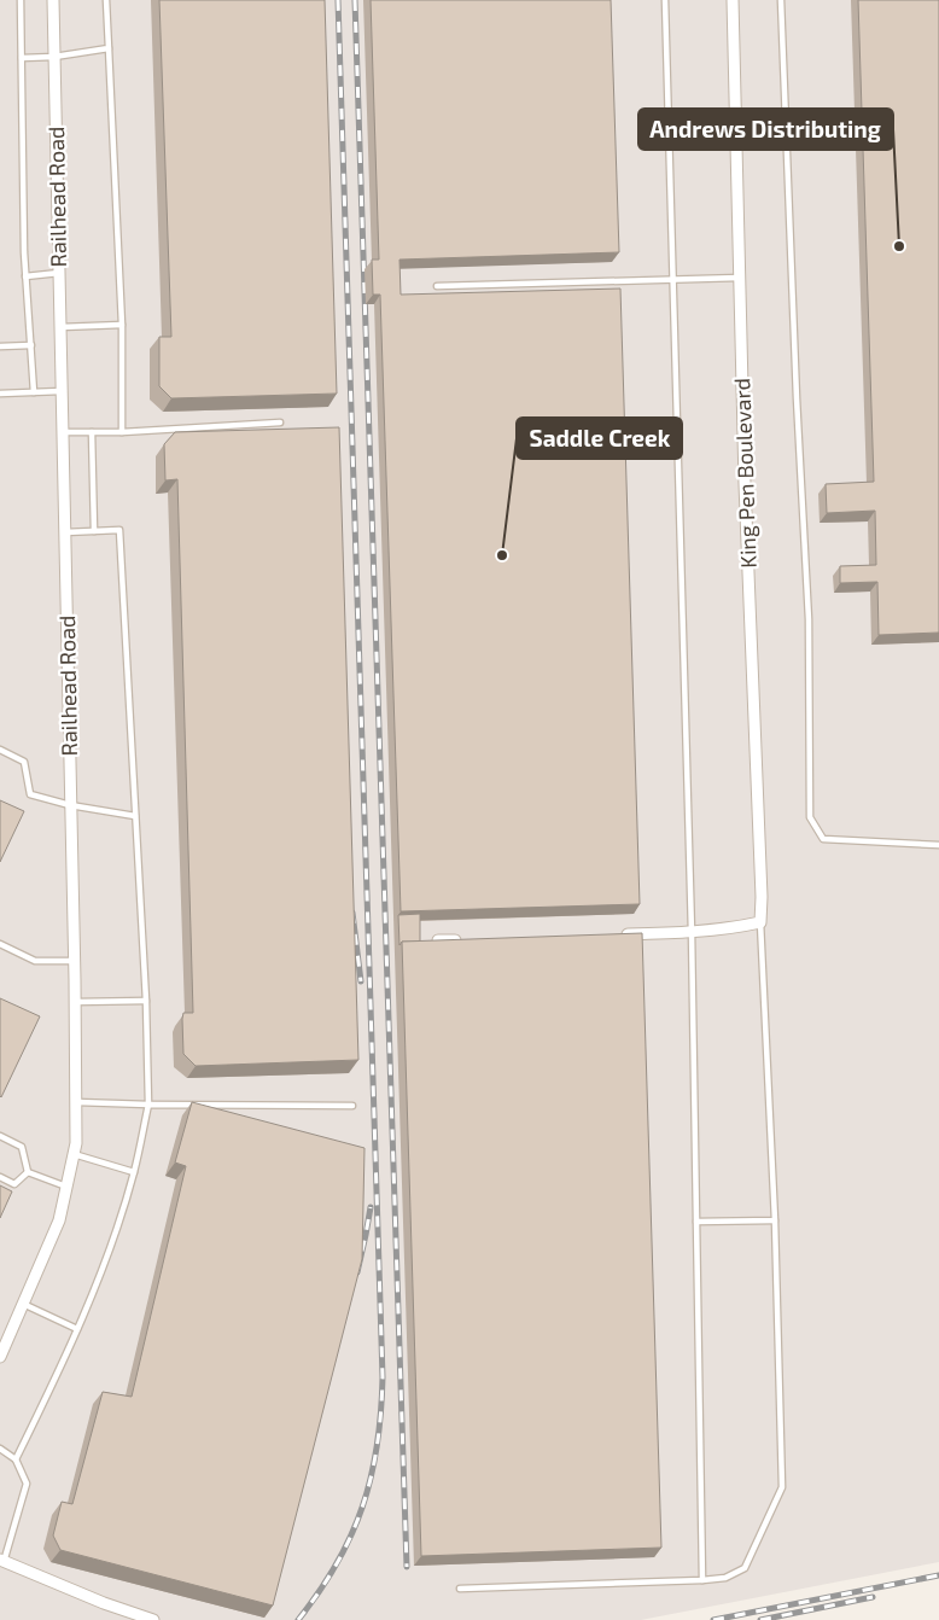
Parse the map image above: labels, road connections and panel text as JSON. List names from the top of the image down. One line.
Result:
{"streets":{"street":["Railhead Road","King Pen Boulevard"]},"places":["Andrews Distributing","Saddle Creek"]}
